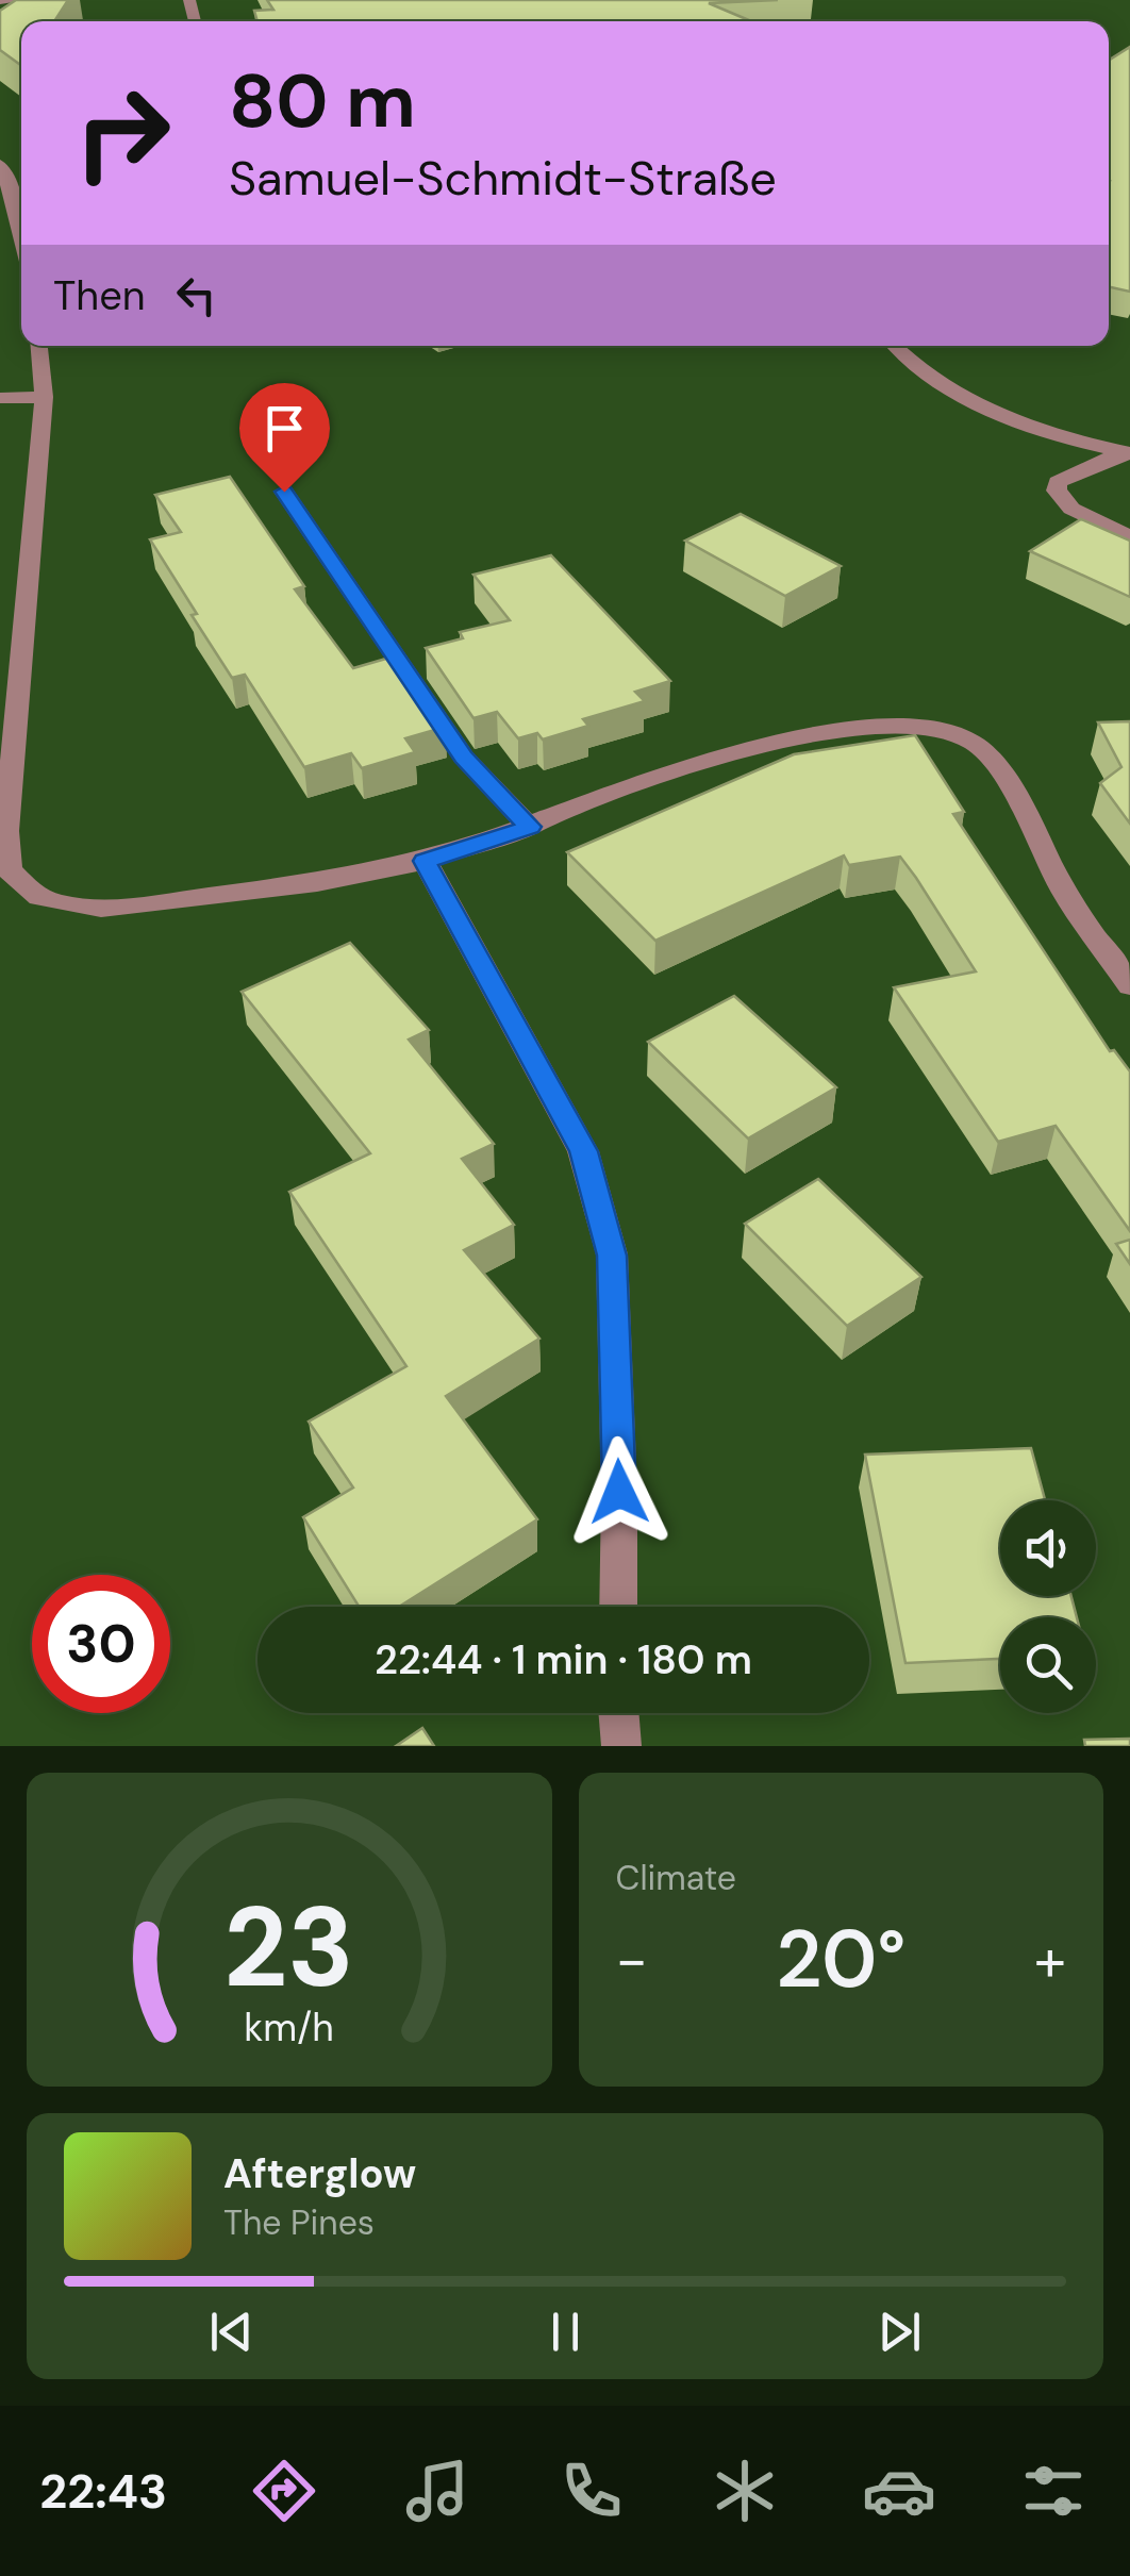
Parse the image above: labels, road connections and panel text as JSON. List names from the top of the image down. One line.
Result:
{"page":{"turn":["80 m","Samuel-Schmidt-Straße"],"then":"Then","limit":"30","trip":"22:44 · 1 min · 180 m","tile":"Climate","heat":["−","20°","+"],"song":["Afterglow","The Pines"],"tabs":"22:43","gauge":["23","km/h"]}}
